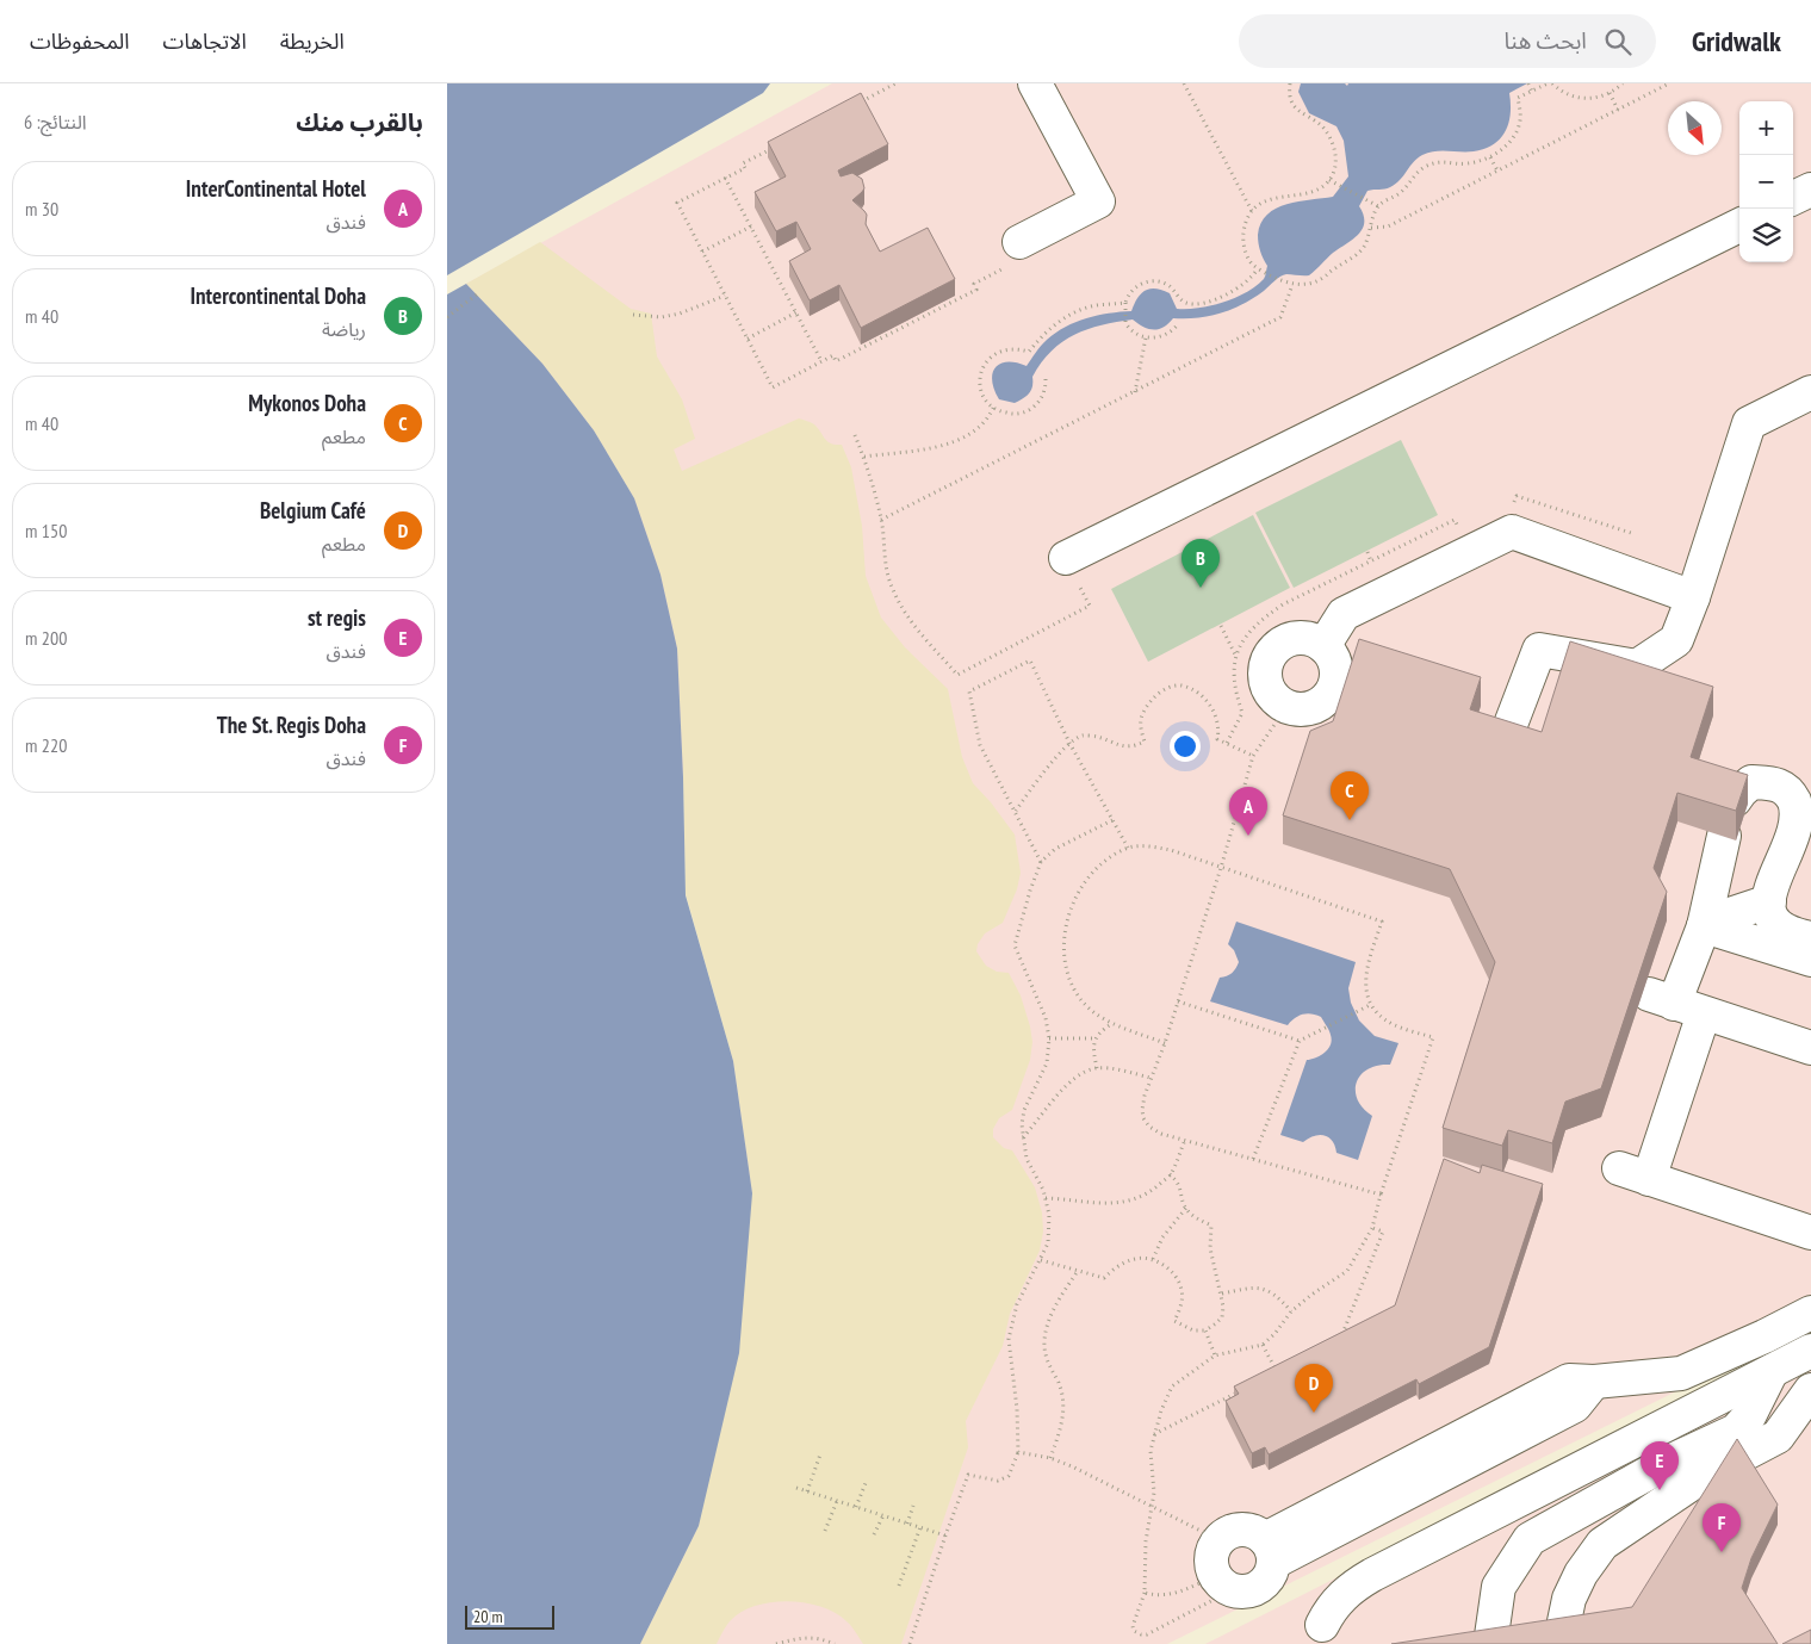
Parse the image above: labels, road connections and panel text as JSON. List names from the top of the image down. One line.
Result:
{"scale_bar":"20 m","north":"bottom right","page":{"header":"Gridwalk","search":"ابحث هنا","nav":["الخريطة","الاتجاهات","المحفوظات"],"heading":["بالقرب منك","النتائج: 6"],"map_buttons":["+","−"],"list":[{"mark":"A","name":"InterContinental Hotel","note":"فندق","value":"30 m"},{"mark":"B","name":"Intercontinental Doha","note":"رياضة","value":"40 m"},{"mark":"C","name":"Mykonos Doha","note":"مطعم","value":"40 m"},{"mark":"D","name":"Belgium Café","note":"مطعم","value":"150 m"},{"mark":"E","name":"st regis","note":"فندق","value":"200 m"},{"mark":"F","name":"The St. Regis Doha","note":"فندق","value":"220 m"}],"pins":["B","C","A","D","E","F"],"scale":"20 m"}}
